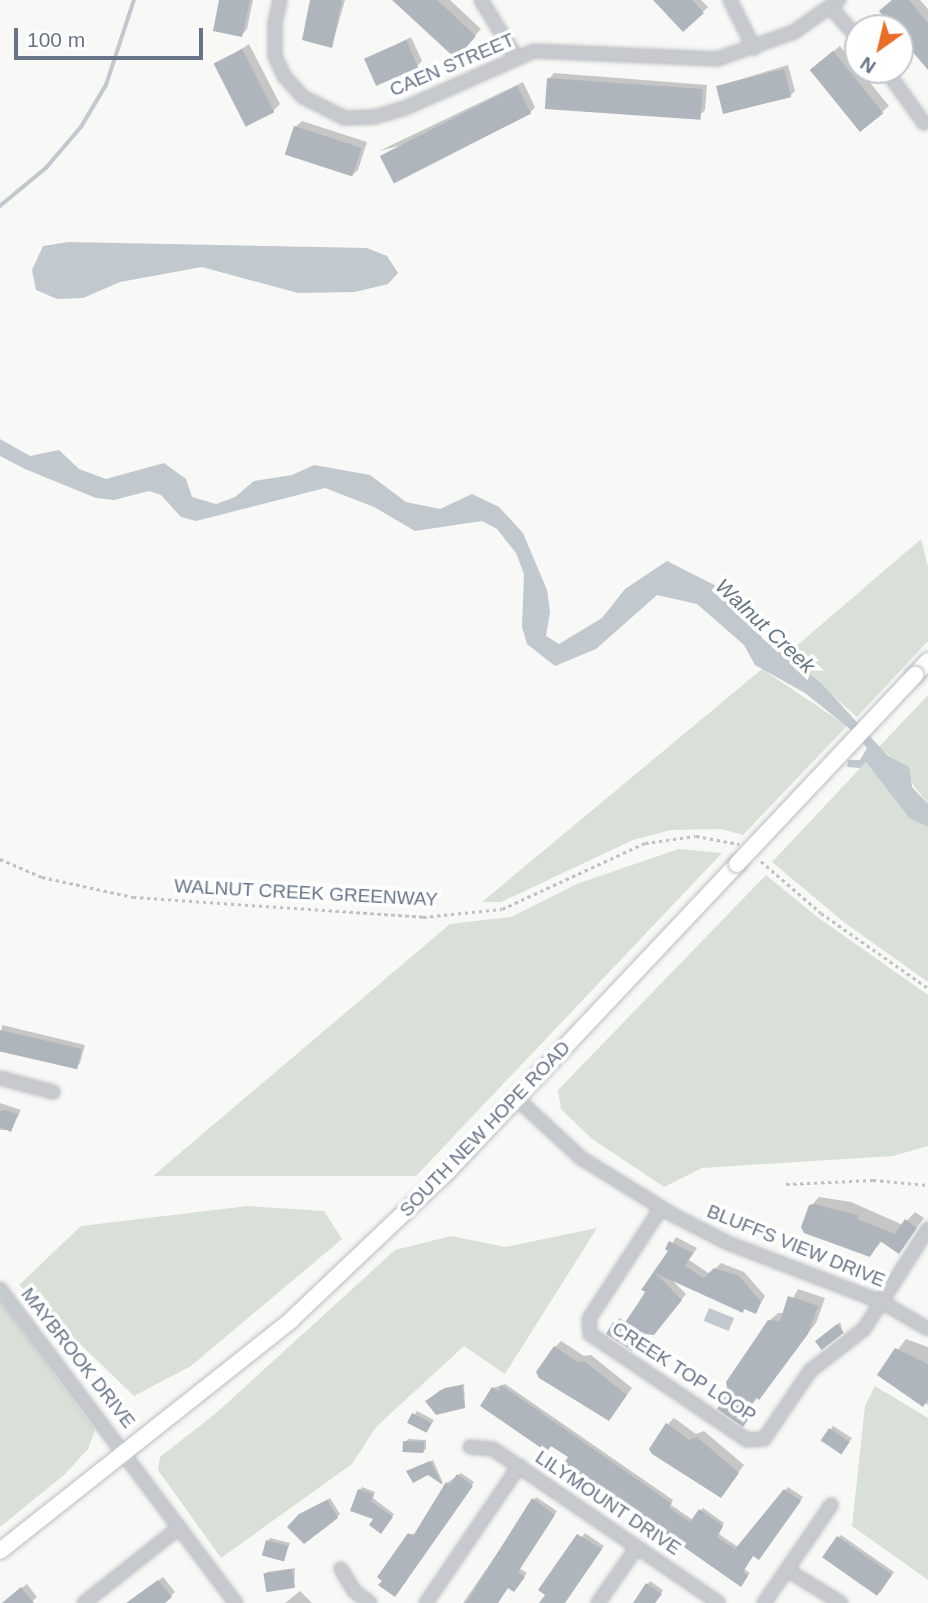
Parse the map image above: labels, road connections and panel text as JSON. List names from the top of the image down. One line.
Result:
{"streets":{"main road":["SOUTH NEW HOPE ROAD"],"street":["CAEN STREET","BLUFFS VIEW DRIVE","MAYBROOK DRIVE","CREEK TOP LOOP","LILYMOUNT DRIVE"],"path":["WALNUT CREEK GREENWAY"]},"crossings":[["SOUTH NEW HOPE ROAD","BLUFFS VIEW DRIVE"],["SOUTH NEW HOPE ROAD","MAYBROOK DRIVE"],["BLUFFS VIEW DRIVE","CREEK TOP LOOP"]],"water":["Walnut Creek"],"scale_bar":"100 m","north":"bottom left"}
